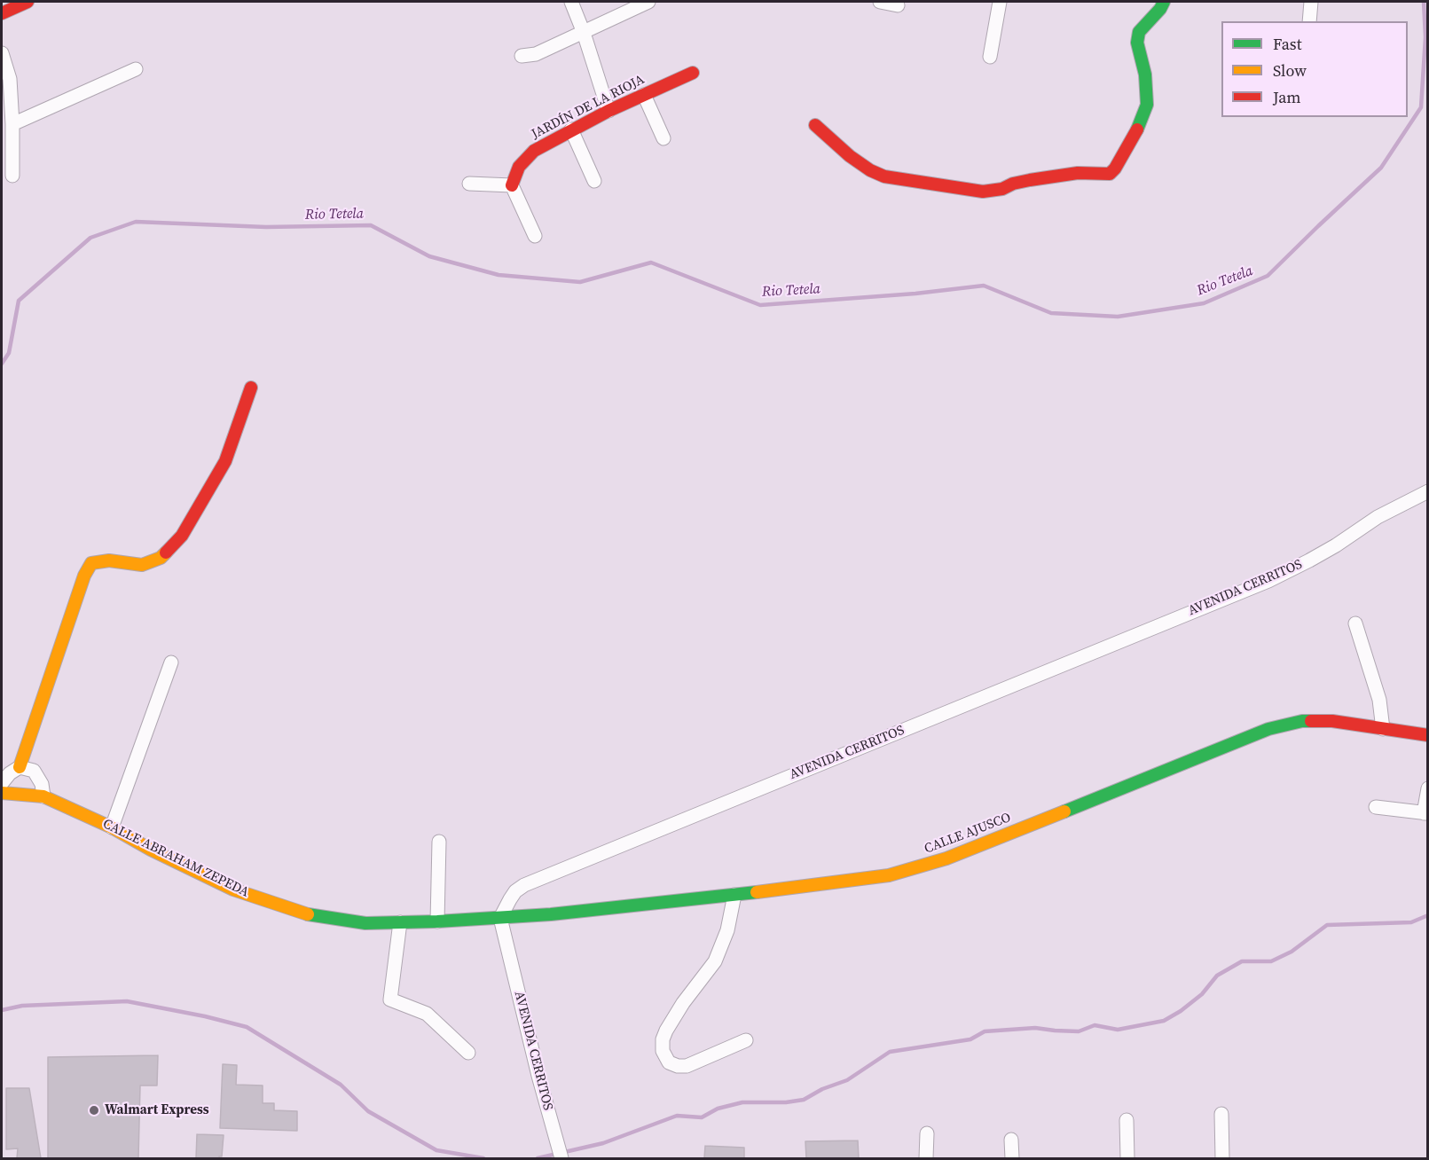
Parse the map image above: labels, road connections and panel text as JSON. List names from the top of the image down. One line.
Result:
{"streets":{"street":["JARDÍN DE LA RIOJA","AVENIDA CERRITOS","CALLE AJUSCO","CALLE ABRAHAM ZEPEDA"]},"crossings":[["AVENIDA CERRITOS","CALLE AJUSCO"],["AVENIDA CERRITOS","CALLE ABRAHAM ZEPEDA"],["CALLE AJUSCO","CALLE ABRAHAM ZEPEDA"]],"water":["Rio Tetela"],"places":["Walmart Express"],"legend":["Fast","Slow","Jam"]}
